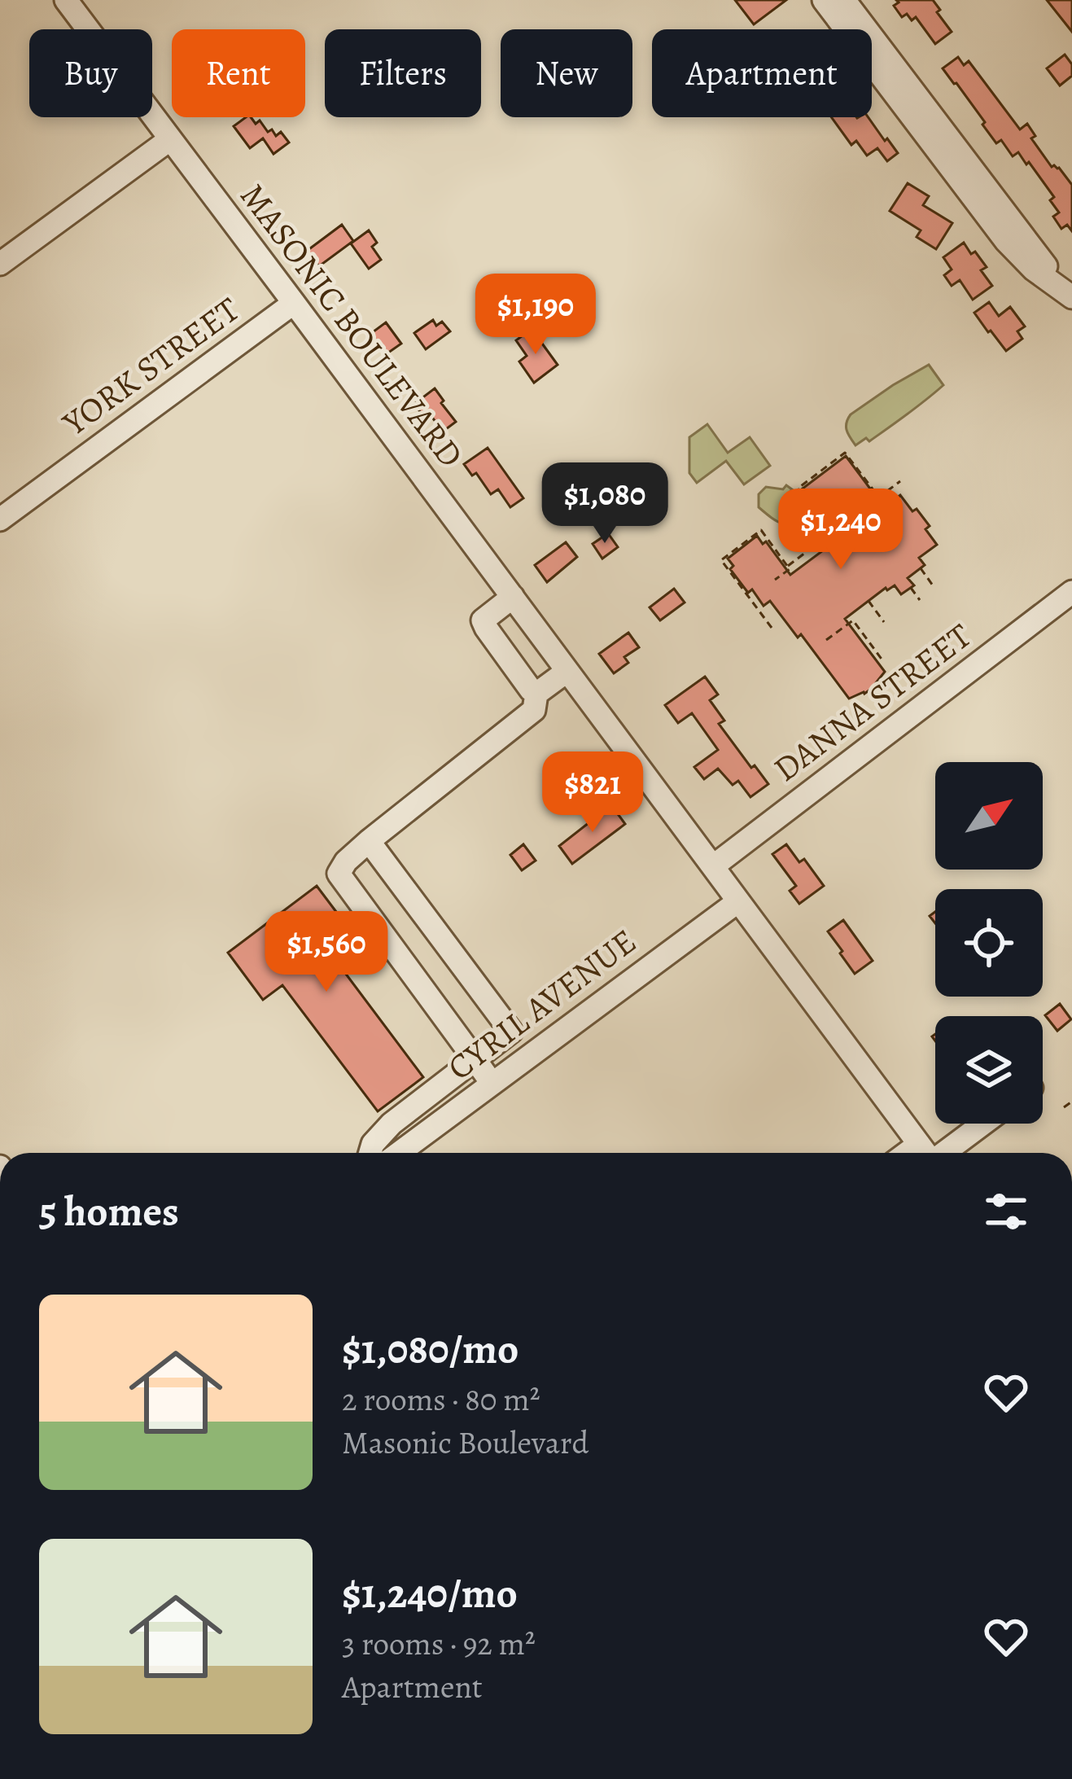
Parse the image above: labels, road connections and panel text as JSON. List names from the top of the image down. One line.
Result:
{"streets":{"street":["MASONIC BOULEVARD","YORK STREET","DANNA STREET","CYRIL AVENUE"]},"crossings":[["MASONIC BOULEVARD","YORK STREET"],["MASONIC BOULEVARD","DANNA STREET"],["MASONIC BOULEVARD","CYRIL AVENUE"]],"north":"top right","page":{"chip":["Buy","Rent","Filters","New","Apartment"],"price":["$1,190","$1,080","$1,240","$821","$1,560"],"heading":"5 homes","list":[{"name":"$1,080/mo","note":"2 rooms · 80 m² · Masonic Boulevard"},{"name":"$1,240/mo","note":"3 rooms · 92 m² · Apartment"}]}}
